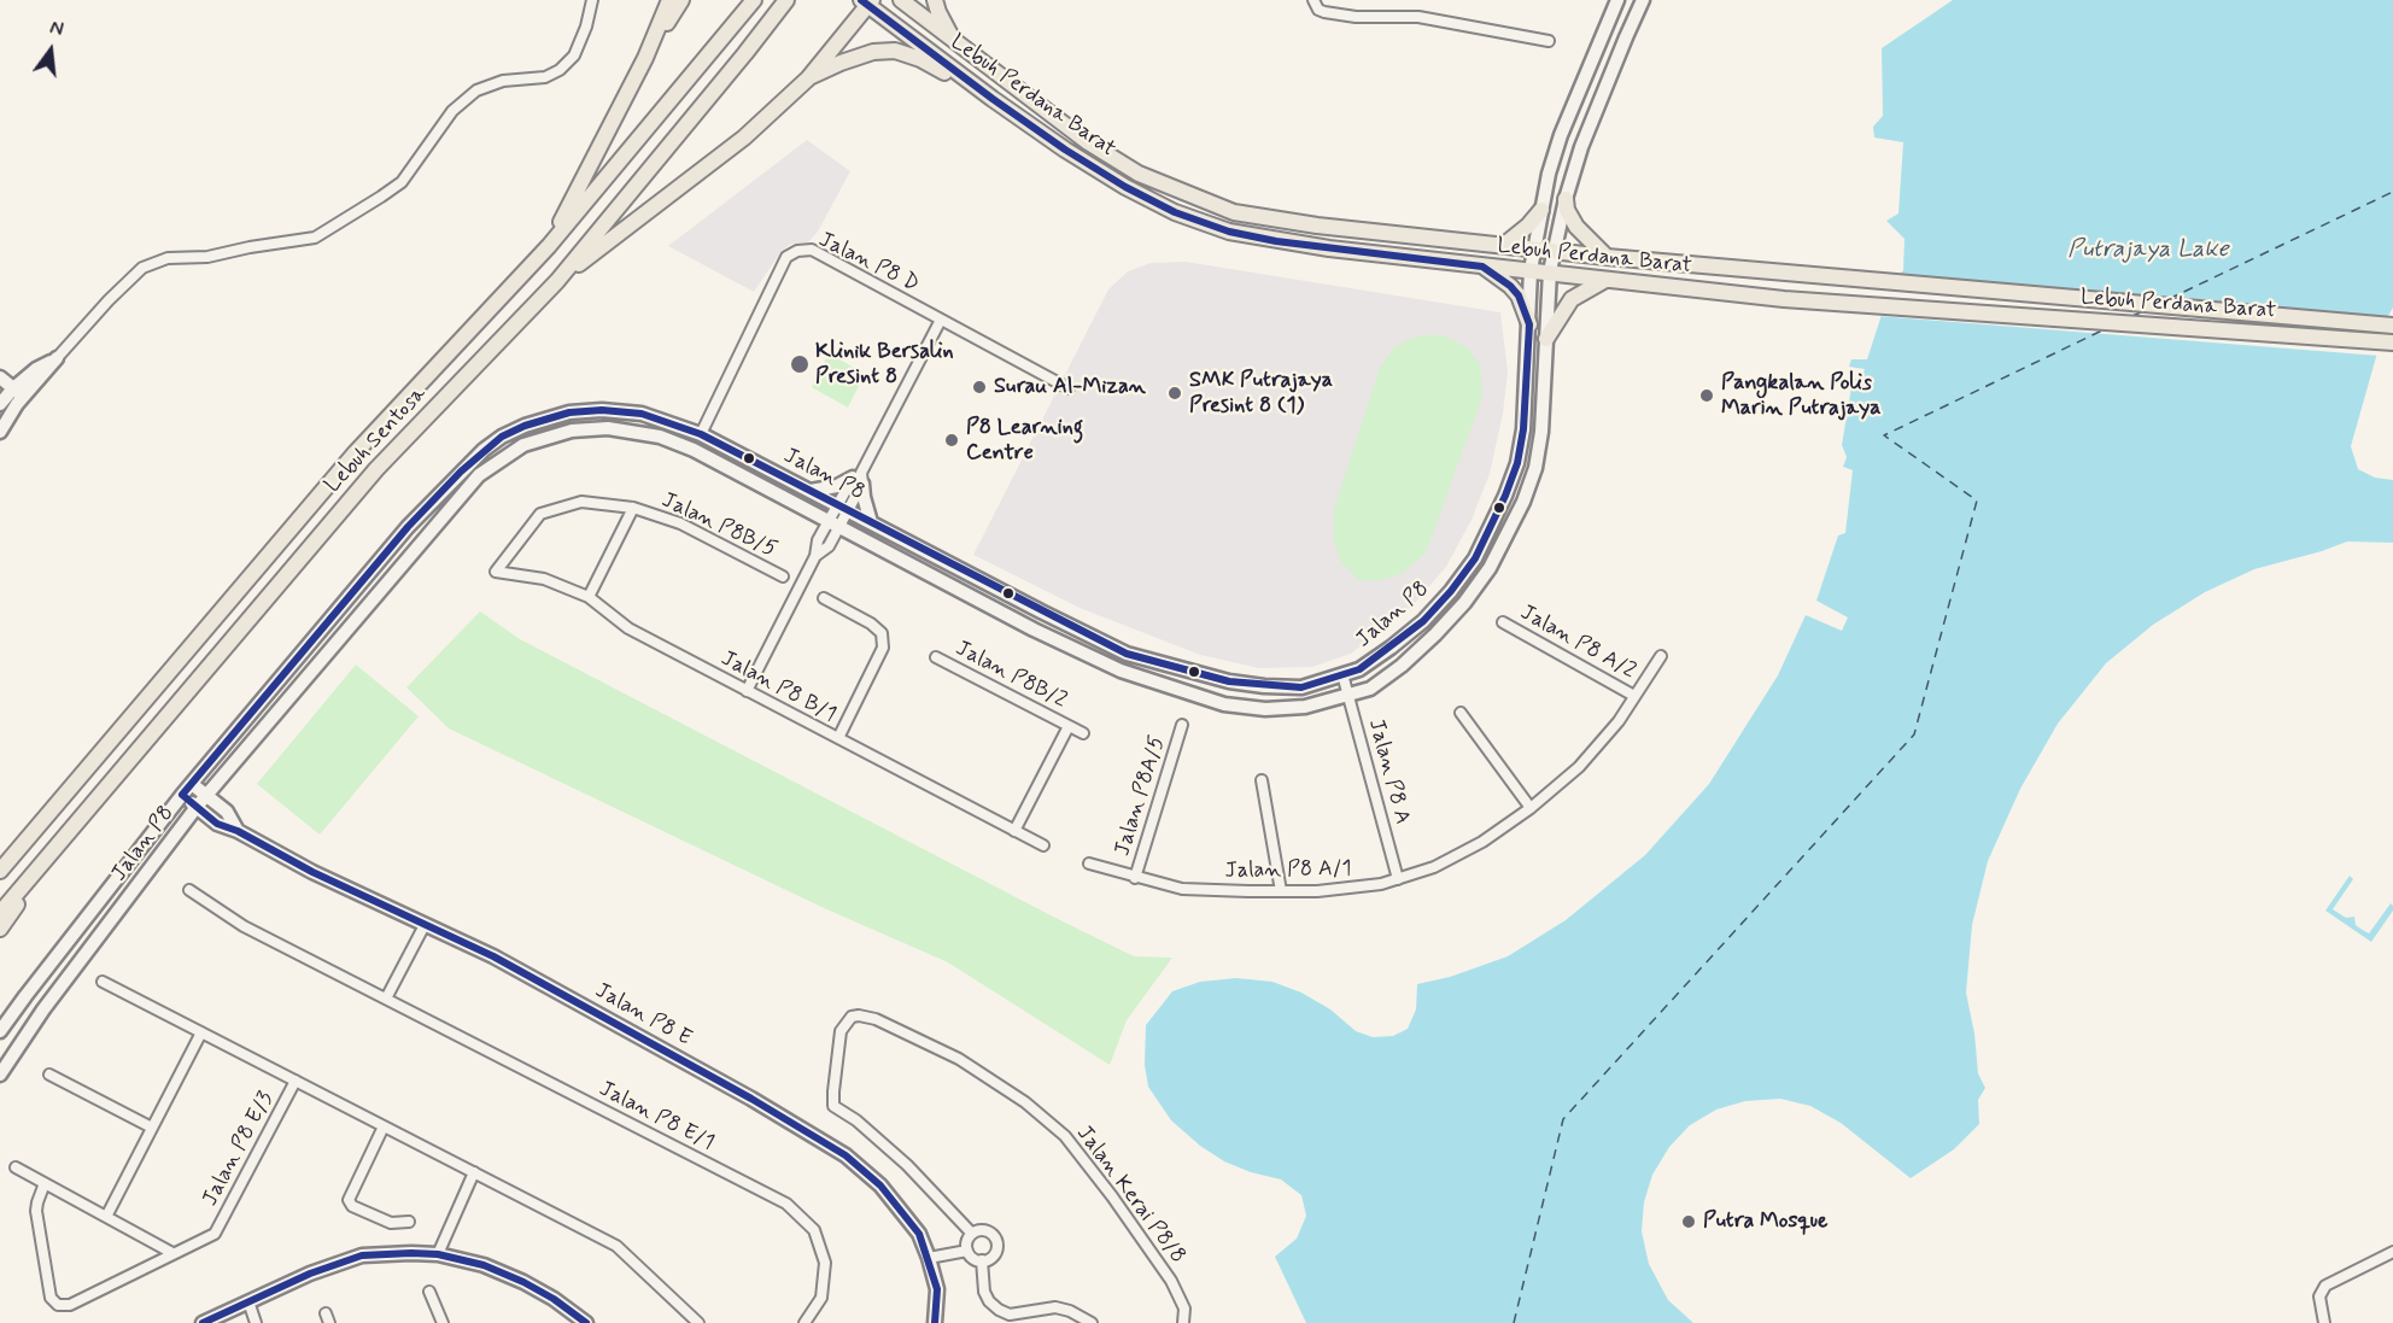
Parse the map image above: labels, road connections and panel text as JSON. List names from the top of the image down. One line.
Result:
{"streets":{"main road":["Lebuh Perdana Barat","Lebuh Sentosa"],"street":["Jalan P8 D","Jalan P8","Jalan P8B/5","Jalan P8 A/2","Jalan P8B/2","Jalan P8 B/1","Jalan P8 A","Jalan P8A/5","Jalan P8 A/1","Jalan P8 E","Jalan P8 E/1","Jalan P8 E/3","Jalan Kerai P8/8"]},"crossings":[["Lebuh Perdana Barat","Jalan P8"],["Jalan P8 D","Jalan P8"],["Jalan P8","Jalan P8 A"],["Jalan P8","Jalan P8 E"],["Jalan P8B/5","Jalan P8 B/1"],["Jalan P8 A/2","Jalan P8 A/1"],["Jalan P8B/2","Jalan P8 B/1"],["Jalan P8 A","Jalan P8 A/1"],["Jalan P8A/5","Jalan P8 A/1"]],"water":["Putrajaya Lake"],"places":["Klinik Bersalin Presint 8","Surau Al-Mizan","SMK Putrajaya Presint 8 (1)","Pangkalan Polis Marin Putrajaya","P8 Learning Centre","Putra Mosque"],"north":"top"}
